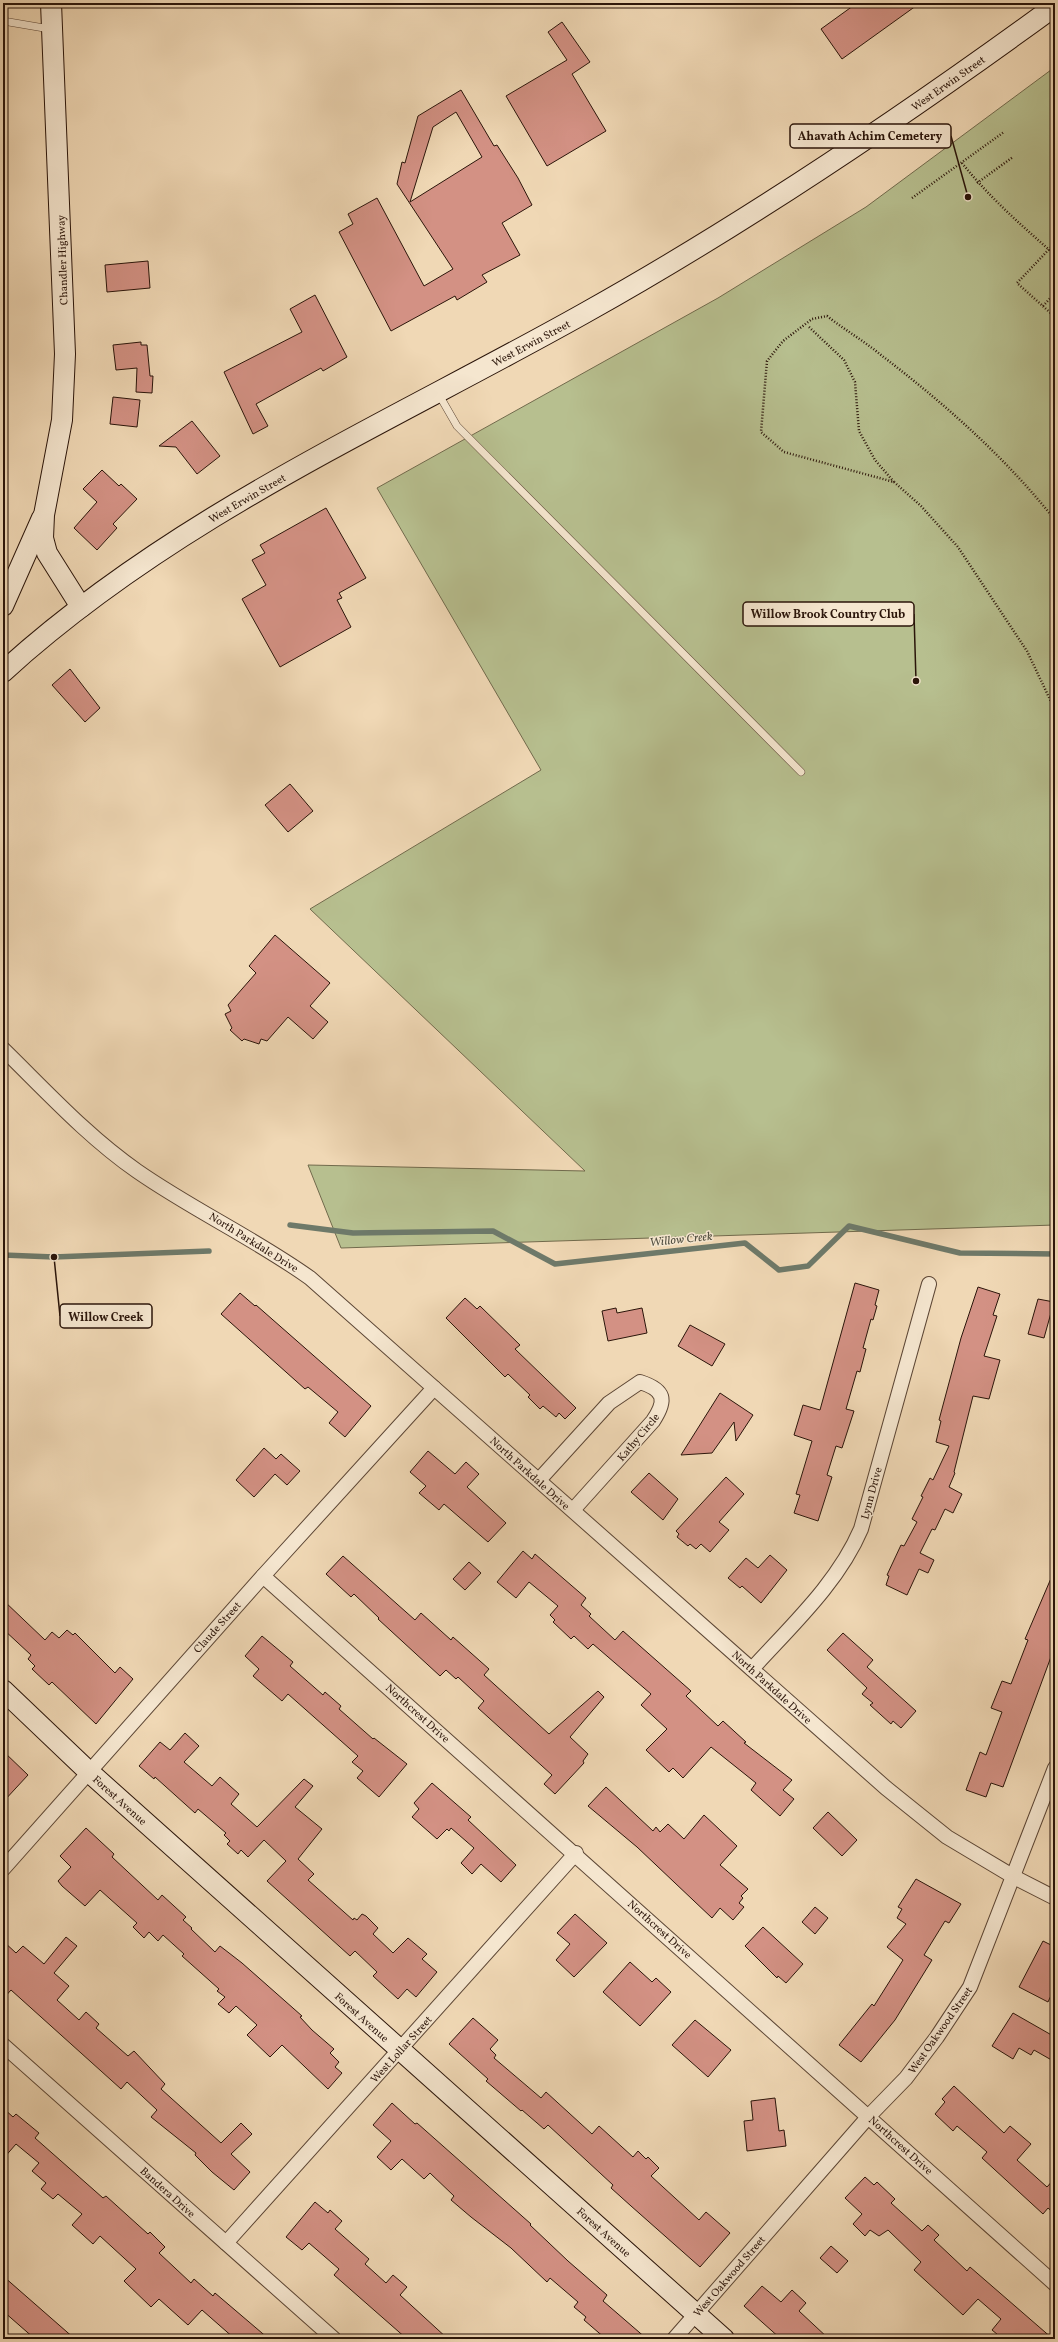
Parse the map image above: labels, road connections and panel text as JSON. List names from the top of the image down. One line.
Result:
{"streets":{"street":["West Erwin Street","Chandler Highway","North Parkdale Drive","Kathy Circle","Lynn Drive","Claude Street","Northcrest Drive","Forest Avenue","West Oakwood Street","West Lollar Street","Bandera Drive"]},"crossings":[["West Erwin Street","Chandler Highway"],["North Parkdale Drive","Kathy Circle"],["North Parkdale Drive","Lynn Drive"],["North Parkdale Drive","Claude Street"],["North Parkdale Drive","West Oakwood Street"],["Claude Street","Northcrest Drive"],["Claude Street","Forest Avenue"],["Northcrest Drive","West Oakwood Street"],["Northcrest Drive","West Lollar Street"],["Forest Avenue","West Oakwood Street"],["Forest Avenue","West Lollar Street"],["West Lollar Street","Bandera Drive"]],"water":["Willow Creek"],"places":["Ahavath Achim Cemetery","Willow Brook Country Club","Willow Creek"]}
